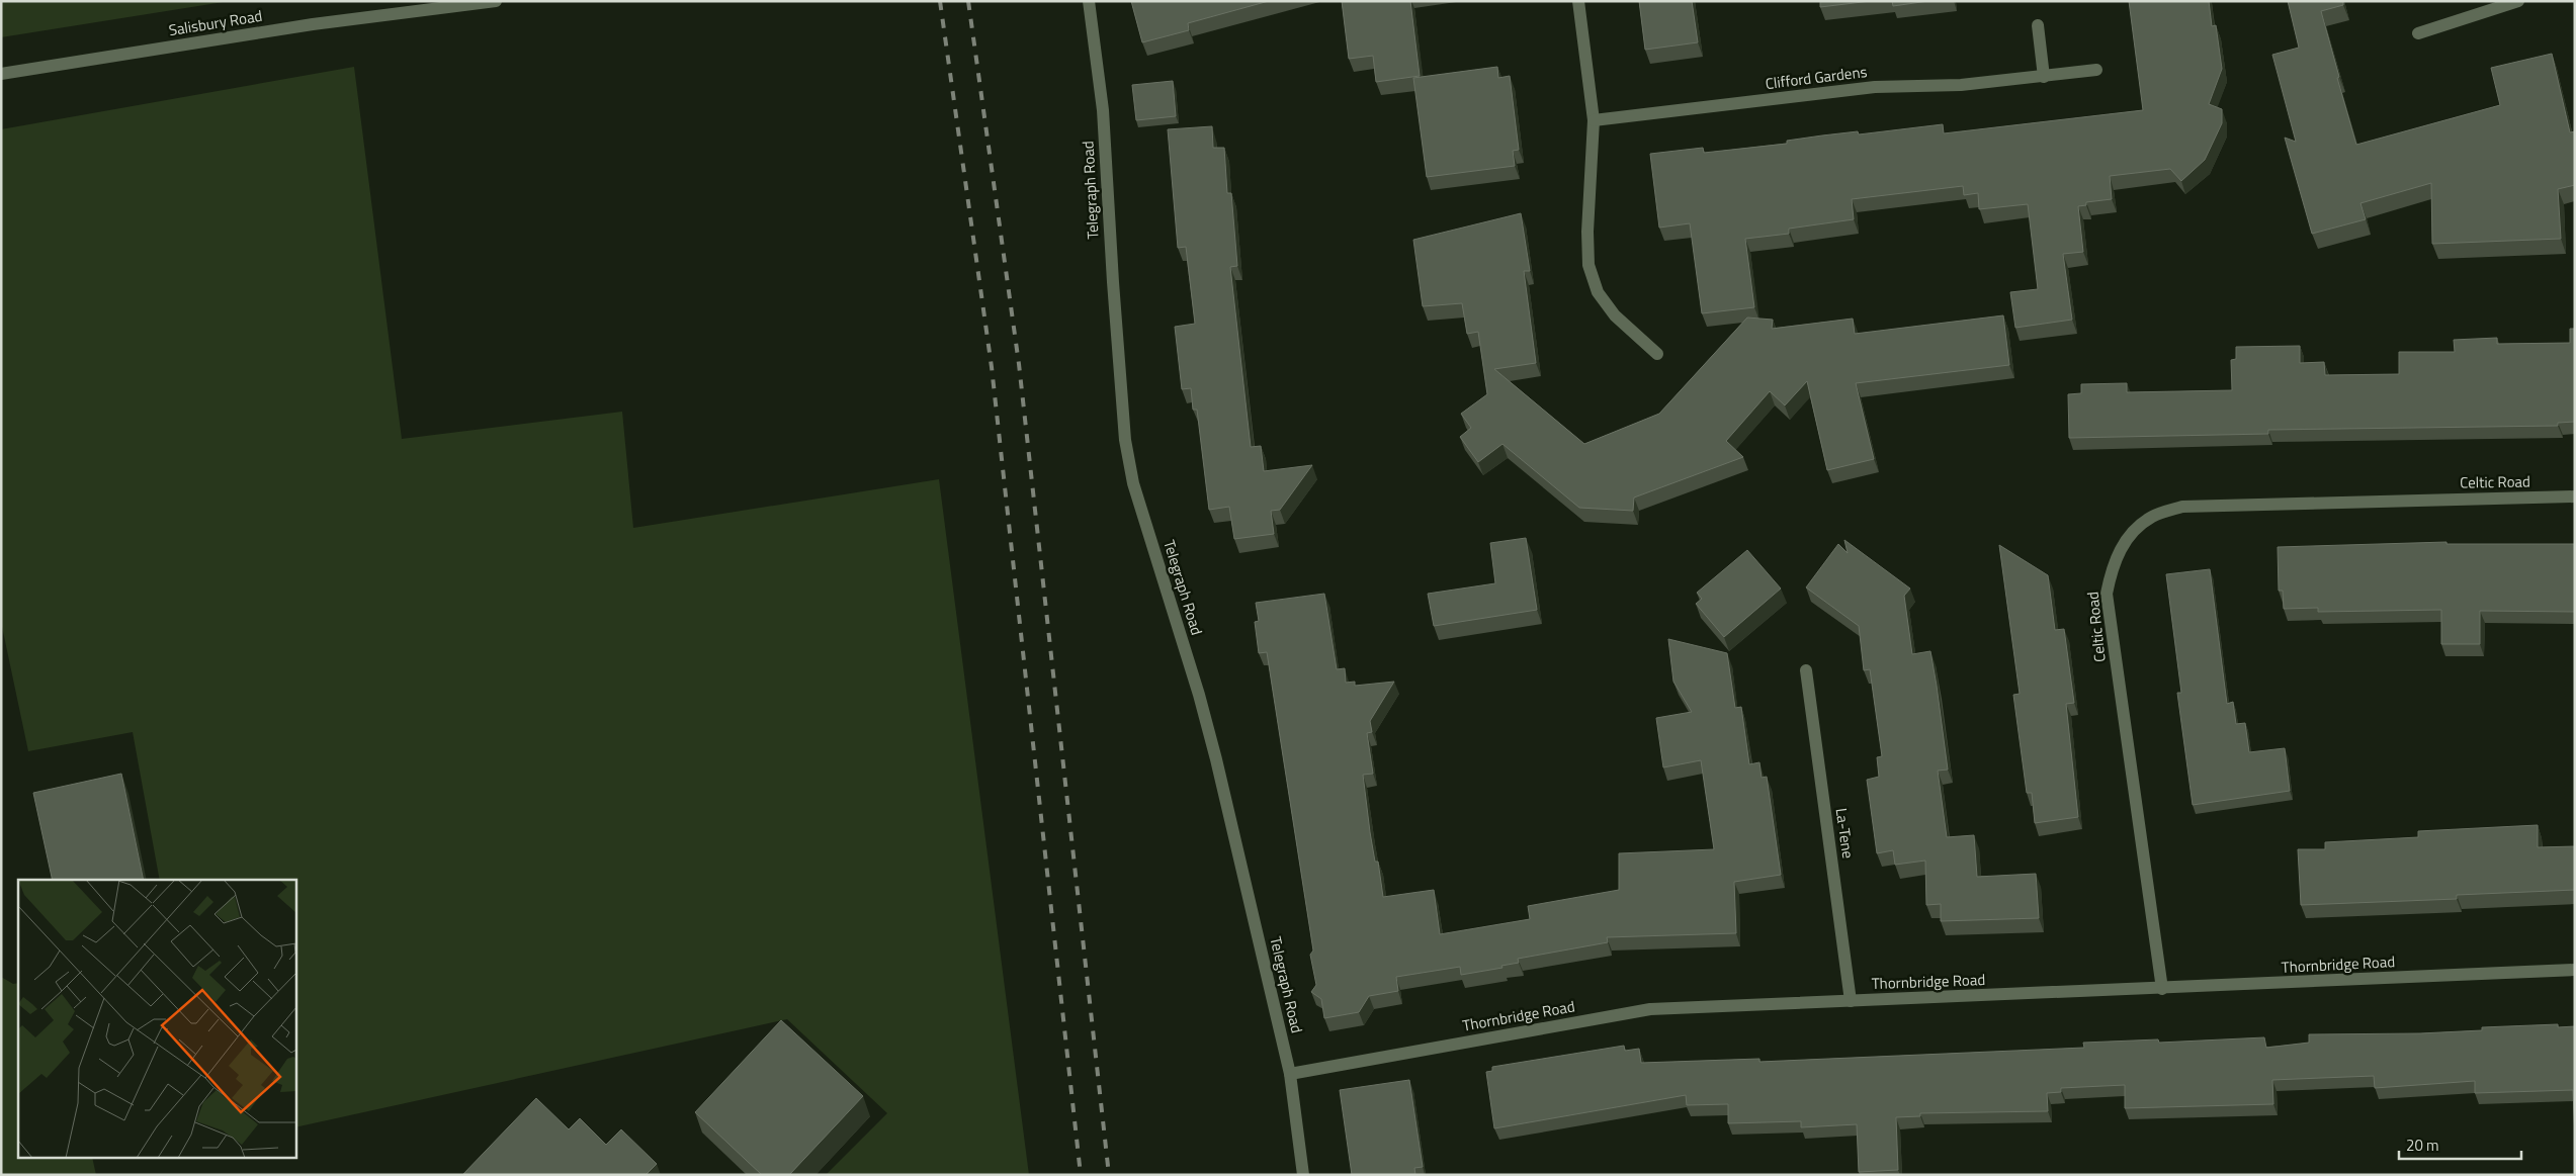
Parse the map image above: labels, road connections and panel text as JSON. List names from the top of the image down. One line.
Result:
{"streets":{"street":["Salisbury Road","Clifford Gardens","Telegraph Road","Celtic Road","La-Tene","Thornbridge Road"]},"crossings":[["Telegraph Road","Thornbridge Road"],["Celtic Road","Thornbridge Road"],["La-Tene","Thornbridge Road"]],"scale_bar":"20 m"}
